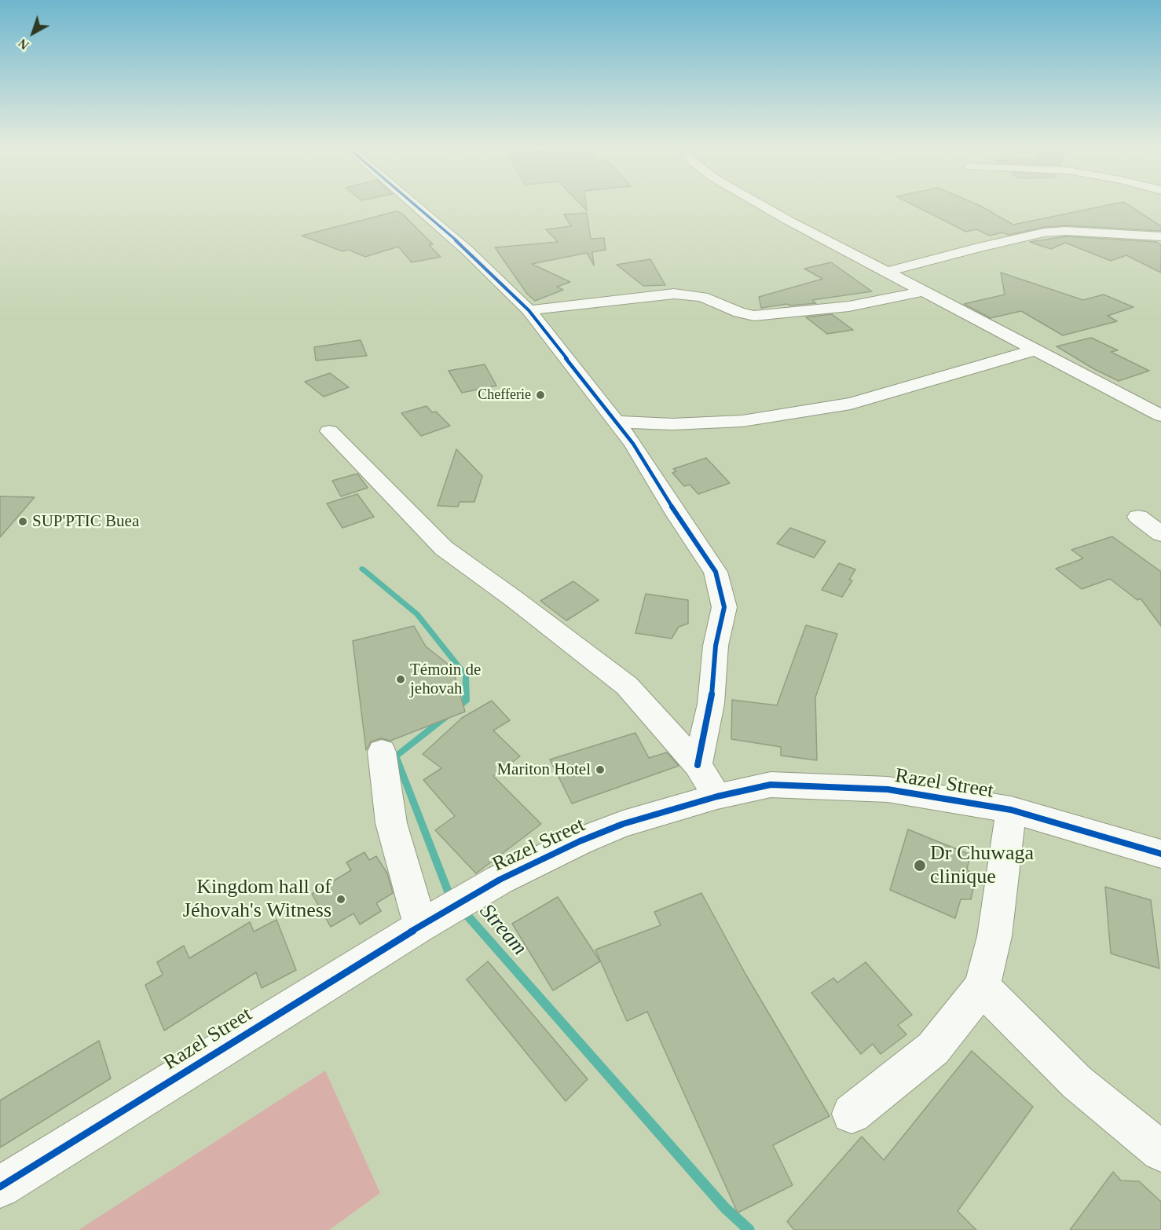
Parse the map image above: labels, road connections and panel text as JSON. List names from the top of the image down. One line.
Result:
{"streets":{"street":["Razel Street"]},"water":["Stream"],"places":["Chefferie","SUP'PTIC Buea","Témoin de jehovah","Mariton Hotel","Dr Chuwaga clinique","Kingdom hall of Jéhovah's Witness"],"north":"bottom left"}
